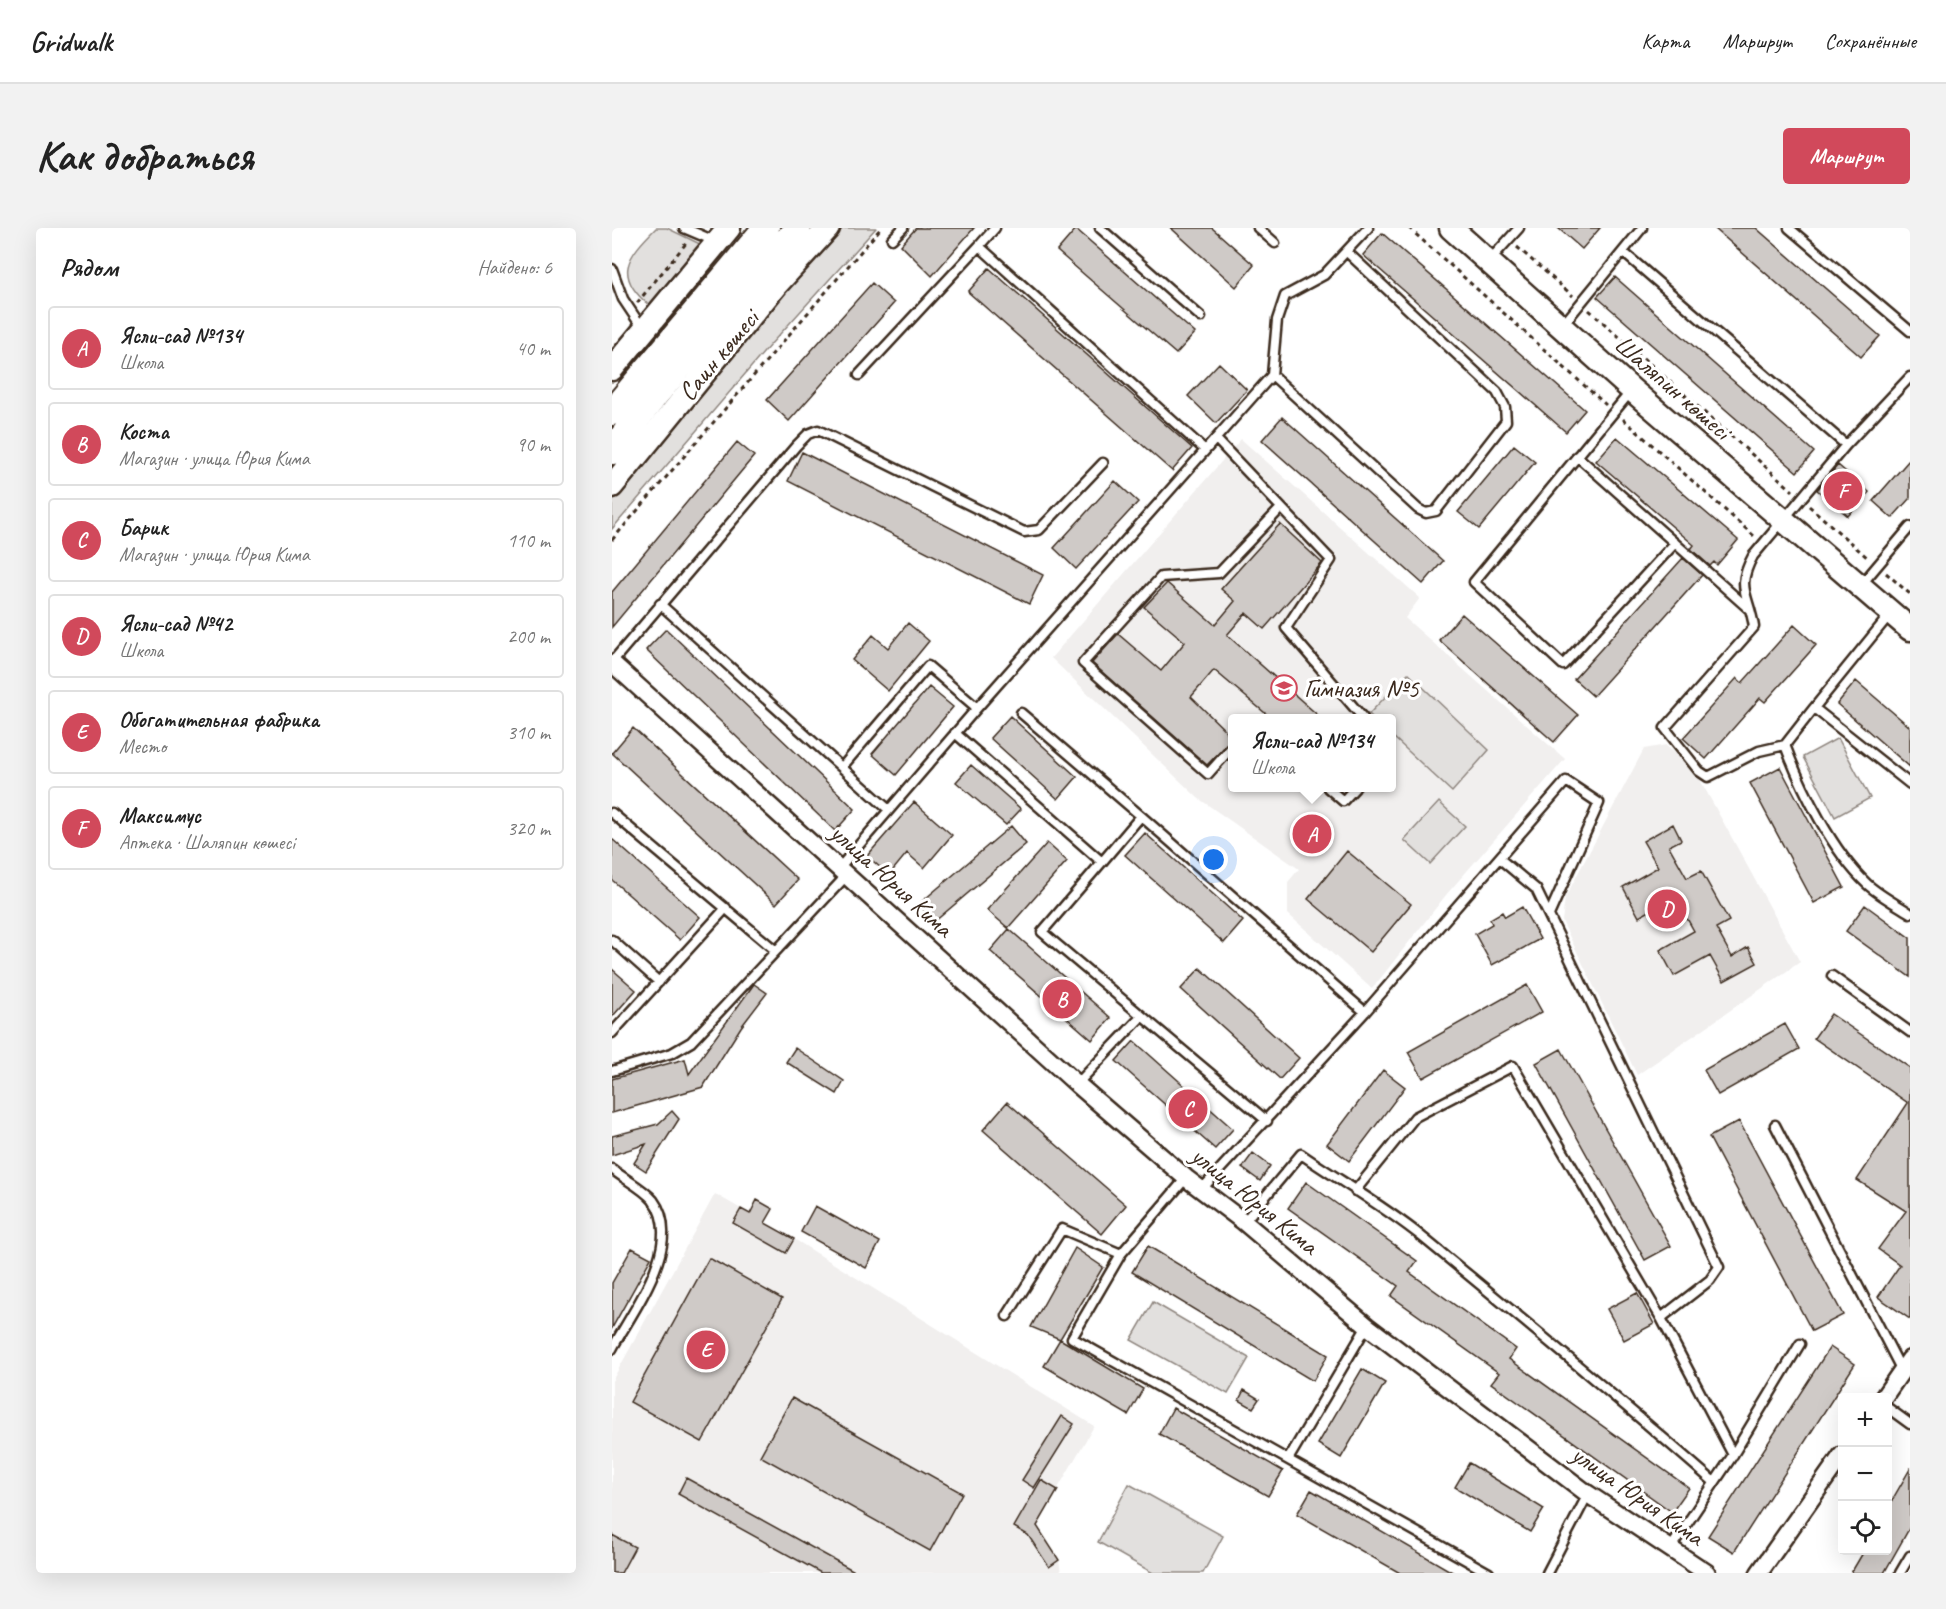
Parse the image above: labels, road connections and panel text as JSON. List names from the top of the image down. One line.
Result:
{"streets":{"main road":["Саин көшесі","Шаляпин көшесі"],"street":["улица Юрия Кима"]},"places":{"school or university":["Гимназия №5"]},"page":{"header":"Gridwalk","nav":["Карта","Маршрут","Сохранённые"],"buttons":"Маршрут","title":"Как добраться","heading":["Рядом","Найдено: 6"],"list":[{"mark":"A","name":"Ясли-сад №134","note":"Школа","value":"40 m"},{"mark":"B","name":"Коста","note":"Магазин · улица Юрия Кима","value":"90 m"},{"mark":"C","name":"Барик","note":"Магазин · улица Юрия Кима","value":"110 m"},{"mark":"D","name":"Ясли-сад №42","note":"Школа","value":"200 m"},{"mark":"E","name":"Обогатительная фабрика","note":"Место","value":"310 m"},{"mark":"F","name":"Максимус","note":"Аптека · Шаляпин көшесі","value":"320 m"}],"pins":["F","A","D","B","C","E"],"popup":["Ясли-сад №134","Школа"],"map_buttons":["+","−"]}}
